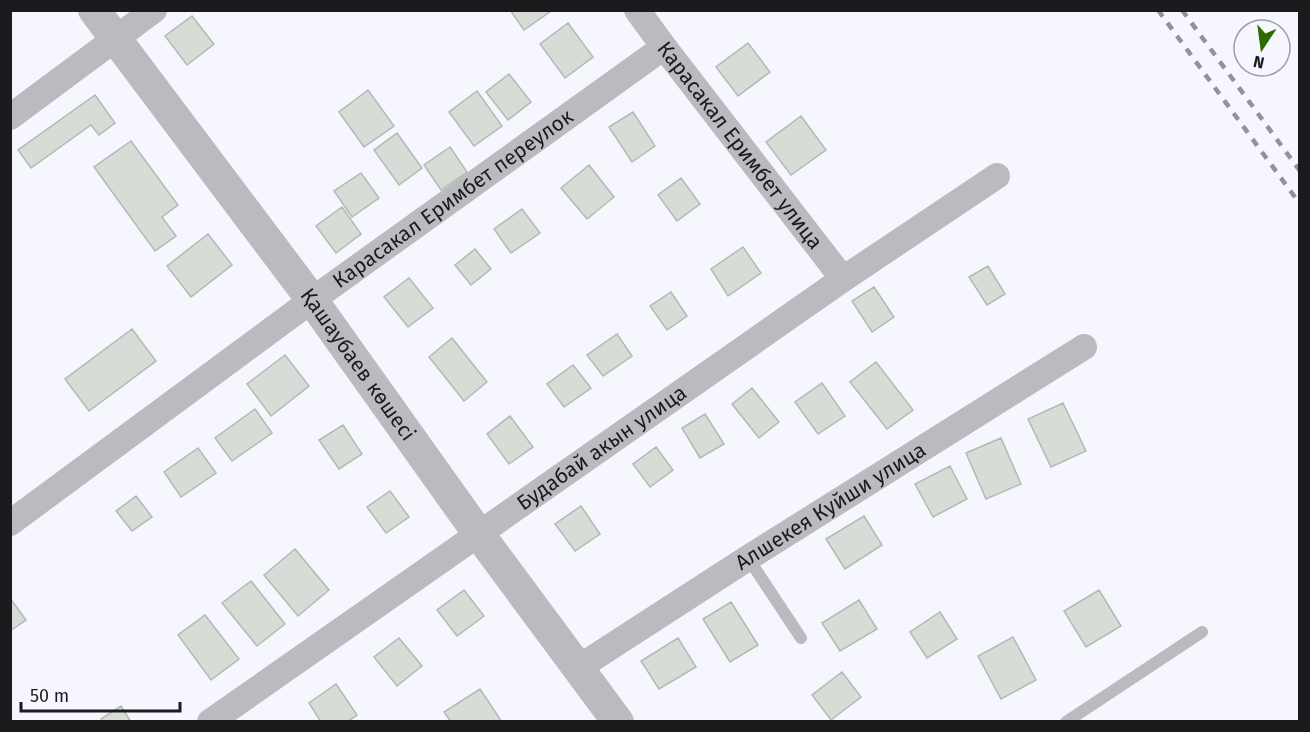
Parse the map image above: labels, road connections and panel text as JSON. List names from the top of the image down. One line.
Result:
{"streets":{"street":["Карасакал Еримбет улица","Карасакал Еримбет переулок","Қашаубаев көшесі","Будабай акын улица","Алшекея Куйши улица"]},"crossings":[["Карасакал Еримбет улица","Карасакал Еримбет переулок"],["Карасакал Еримбет улица","Будабай акын улица"],["Карасакал Еримбет переулок","Қашаубаев көшесі"],["Қашаубаев көшесі","Будабай акын улица"],["Қашаубаев көшесі","Алшекея Куйши улица"]],"scale_bar":"50 m","north":"bottom"}
